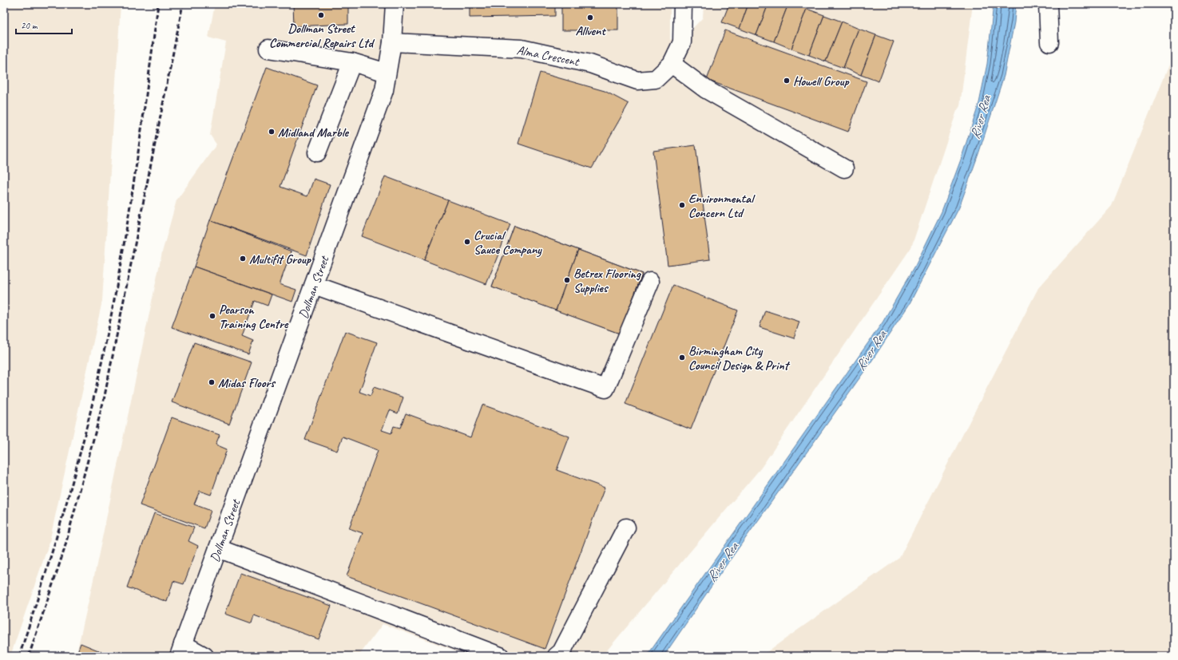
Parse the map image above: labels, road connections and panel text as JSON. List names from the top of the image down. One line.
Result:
{"streets":{"street":["Alma Crescent","Dollman Street"]},"crossings":[["Alma Crescent","Dollman Street"]],"water":["River Rea"],"places":["Dollman Street Commercial Repairs Ltd","Allvent","Howell Group","Midland Marble","Environmental Concern Ltd","Crucial Sauce Company","Multifit Group","Betrex Flooring Supplies","Pearson Training Centre","Birmingham City Council Design & Print","Midas Floors"],"scale_bar":"20 m"}
